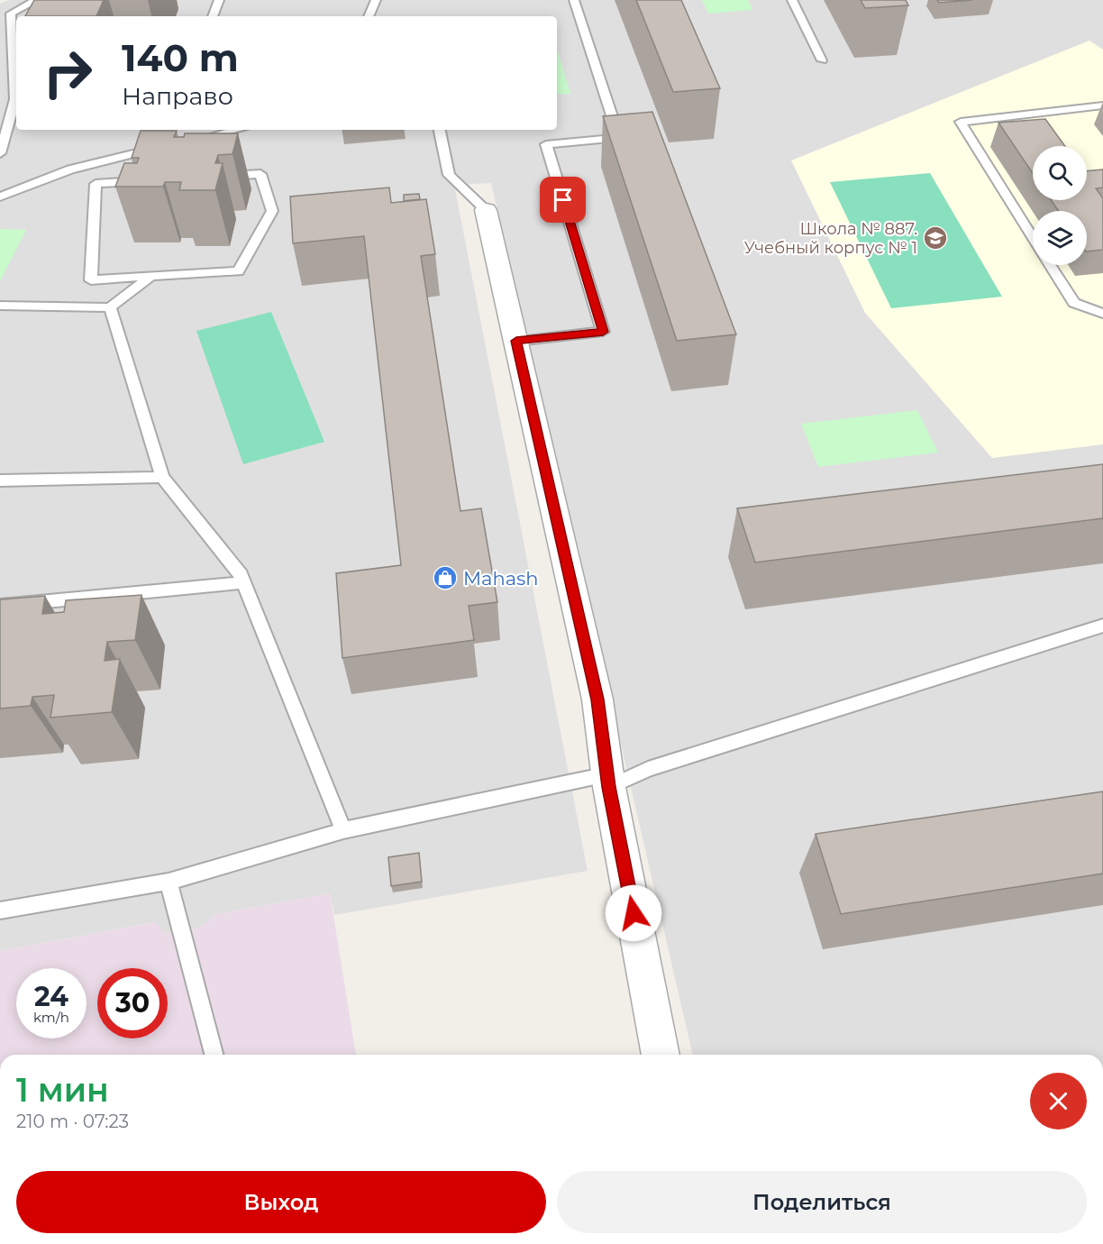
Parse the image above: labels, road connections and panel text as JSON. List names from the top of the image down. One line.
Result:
{"places":{"school or university":["Школа № 887. Учебный корпус № 1"],"shop":["Mahash"]},"page":{"turn":["140 m","Направо"],"speed":"24 km/h","limit":"30","heading":["1 мин","210 m · 07:23"],"buttons":["Выход","Поделиться"]}}
